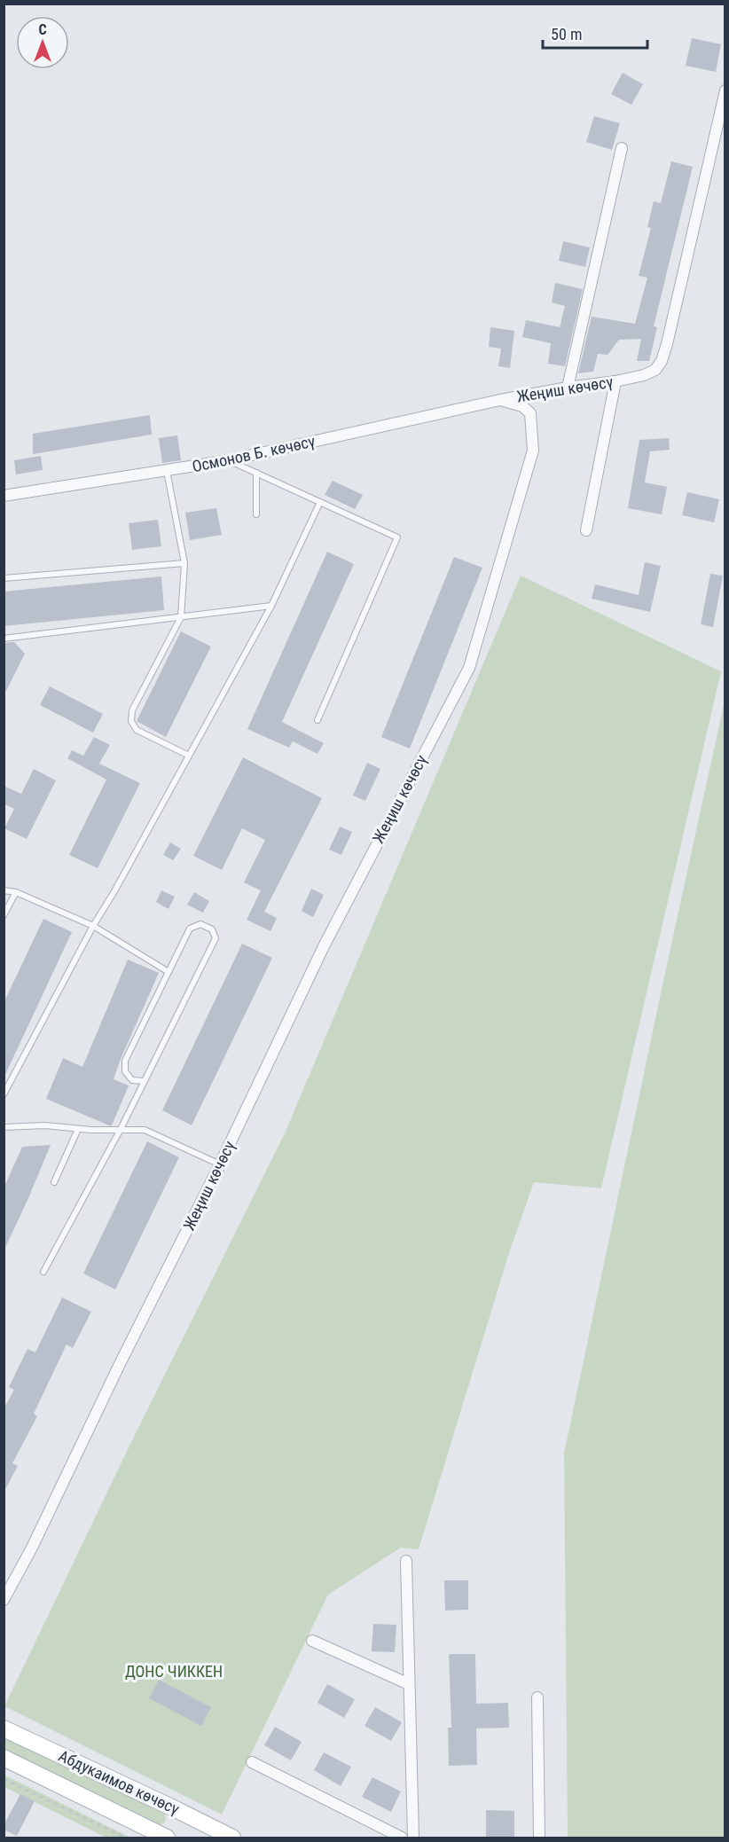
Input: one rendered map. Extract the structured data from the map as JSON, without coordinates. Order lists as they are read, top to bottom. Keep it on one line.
{"streets":{"main road":["Абдукаимов көчөсү"],"street":["Жеңиш көчөсү","Осмонов Б. көчөсү"]},"crossings":[["Жеңиш көчөсү","Осмонов Б. көчөсү"]],"parks":["ДОНС ЧИККЕН"],"scale_bar":"50 m","north":"top"}
